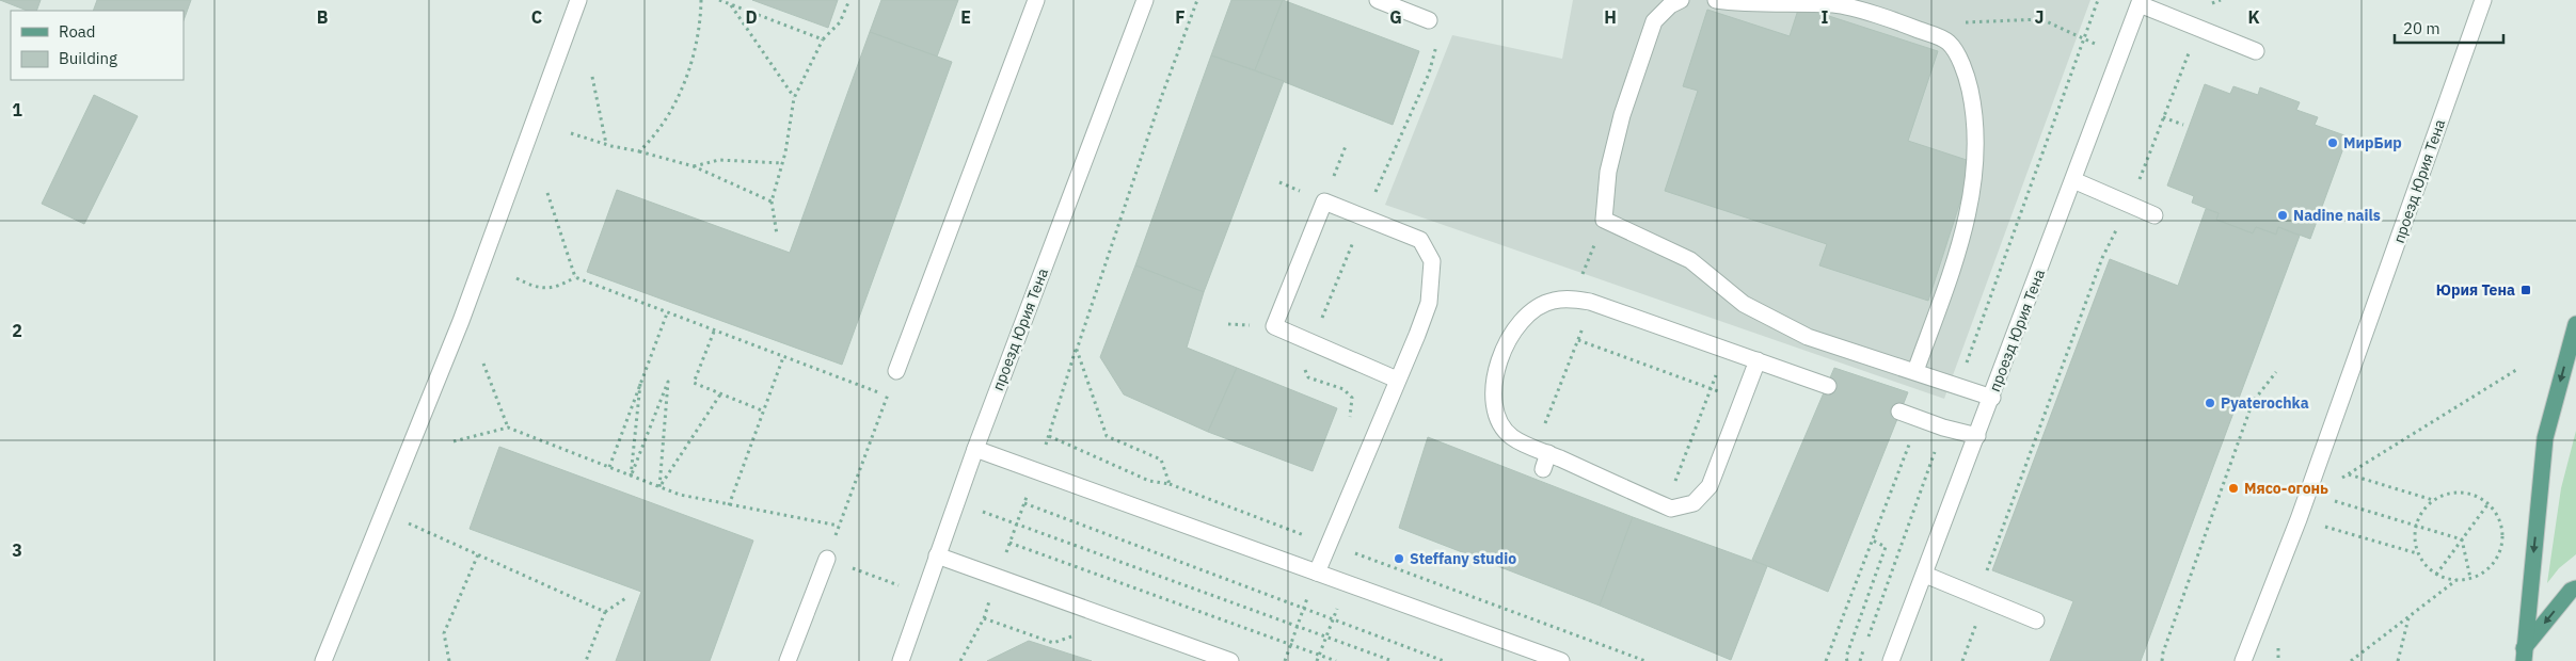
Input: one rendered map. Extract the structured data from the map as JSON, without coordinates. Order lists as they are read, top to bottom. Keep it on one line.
{"streets":{"street":["проезд Юрия Тена"]},"places":{"other":["МирБир","Nadine nails","Pyaterochka","Мясо-огонь","Steffany studio"],"transit":["Юрия Тена"]},"legend":["Road","Building"],"scale_bar":"20 m","grid":{"columns":["B","C","D","E","F","G","H","I","J","K"],"rows":["1","2","3"]}}
